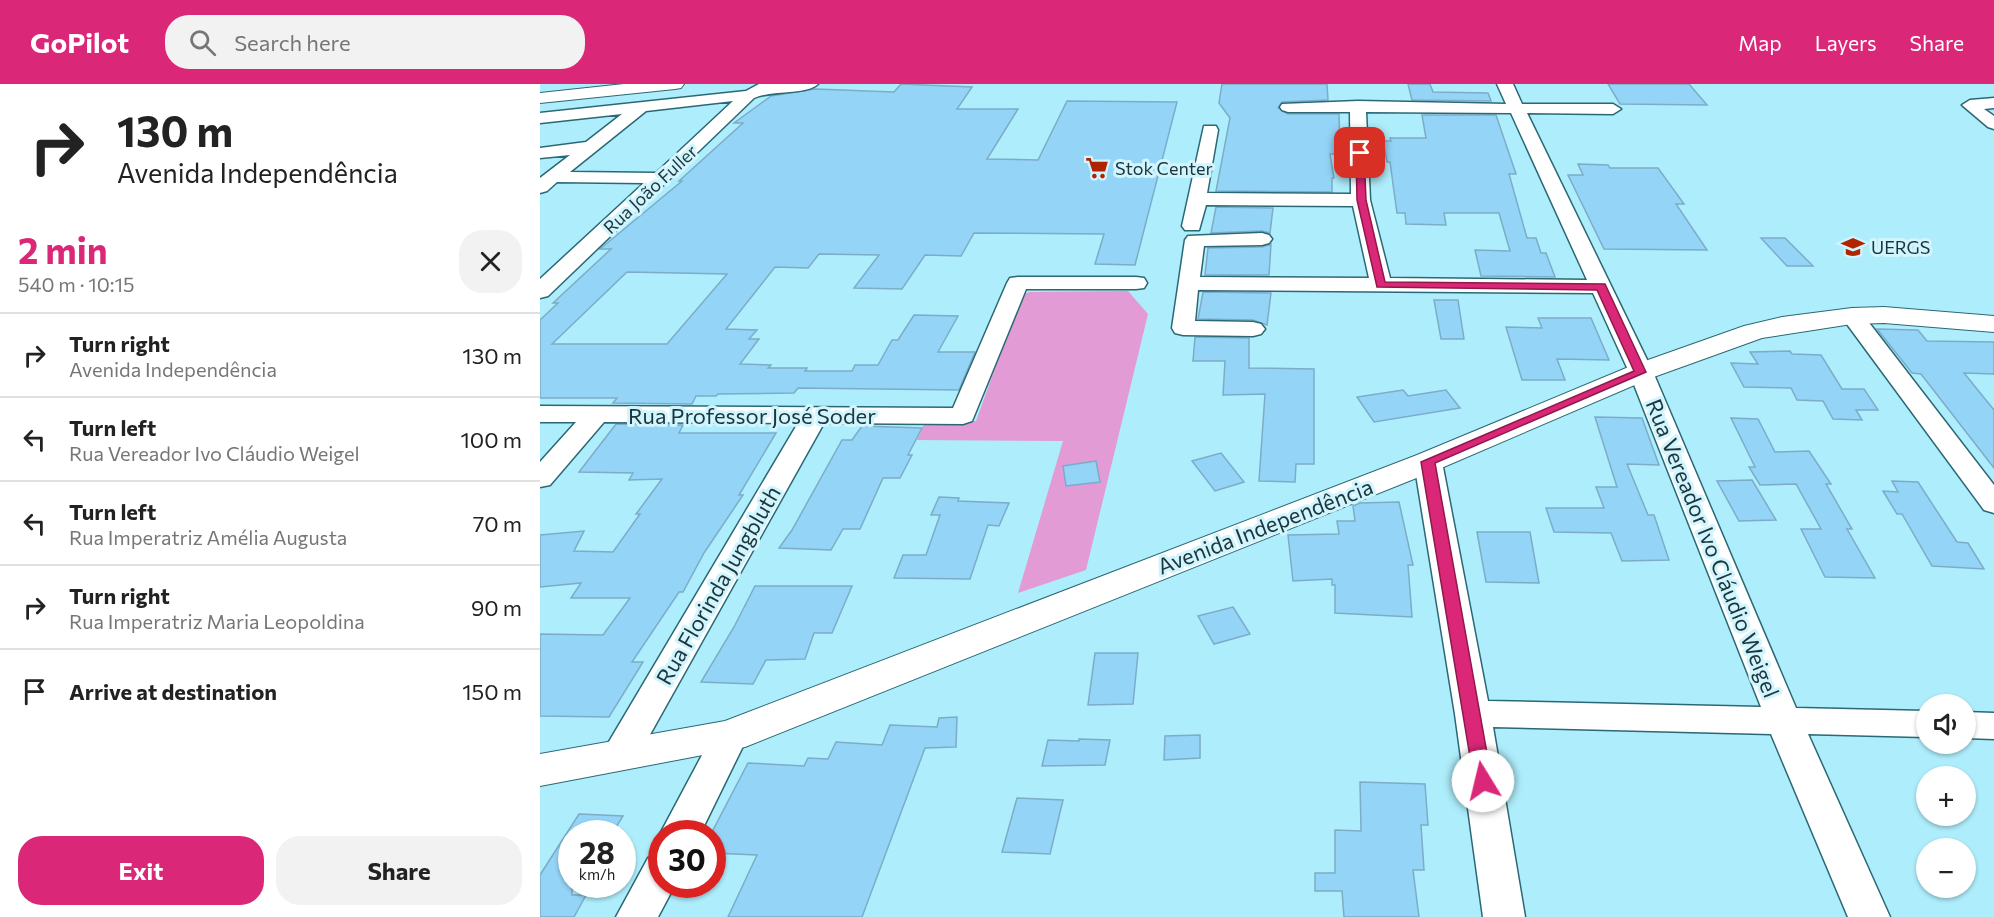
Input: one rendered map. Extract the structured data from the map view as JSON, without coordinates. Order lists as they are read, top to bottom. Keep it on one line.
{"streets":{"main road":["Avenida Independência"],"street":["Rua João Fuller","Rua Professor José Soder","Rua Vereador Ivo Cláudio Weigel","Rua Florinda Jungbluth"]},"crossings":[["Rua Professor José Soder","Rua Florinda Jungbluth"],["Avenida Independência","Rua Vereador Ivo Cláudio Weigel"],["Avenida Independência","Rua Florinda Jungbluth"]],"places":{"supermarket":["Stok Center"],"school or university":["UERGS"]},"page":{"header":"GoPilot","search":"Search here","nav":["Map","Layers","Share"],"turn":["130 m","Avenida Independência"],"heading":["2 min","540 m · 10:15"],"list":[{"name":"Turn right","note":"Avenida Independência","value":"130 m"},{"name":"Turn left","note":"Rua Vereador Ivo Cláudio Weigel","value":"100 m"},{"name":"Turn left","note":"Rua Imperatriz Amélia Augusta","value":"70 m"},{"name":"Turn right","note":"Rua Imperatriz Maria Leopoldina","value":"90 m"},{"name":"Arrive at destination","value":"150 m"}],"map_buttons":["+","−"],"speed":"28 km/h","limit":"30","buttons":["Exit","Share"]}}
